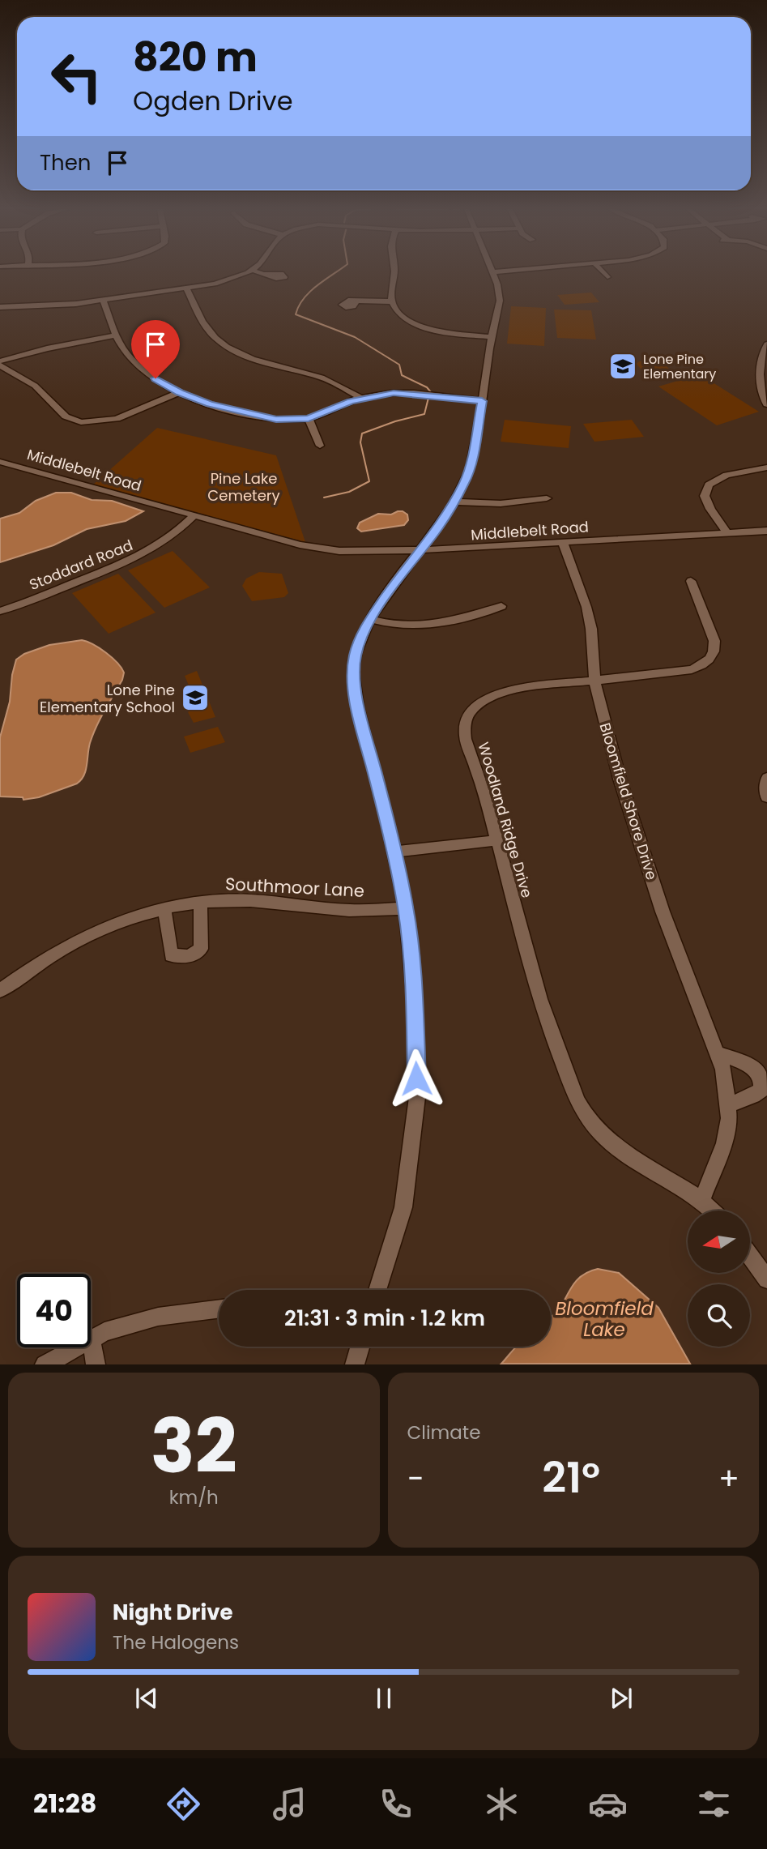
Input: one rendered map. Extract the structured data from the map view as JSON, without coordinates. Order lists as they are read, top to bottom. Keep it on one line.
{"streets":{"street":["Middlebelt Road","Stoddard Road","Bloomfield Shore Drive","Woodland Ridge Drive","Southmoor Lane"]},"crossings":[["Middlebelt Road","Stoddard Road"],["Middlebelt Road","Bloomfield Shore Drive"],["Bloomfield Shore Drive","Woodland Ridge Drive"]],"water":["Bloomfield Lake"],"parks":["Pine Lake Cemetery"],"places":{"school or university":["Lone Pine Elementary","Lone Pine Elementary School"]},"north":"left","page":{"turn":["820 m","Ogden Drive"],"then":"Then","limit":"40","trip":"21:31 · 3 min · 1.2 km","tile":[["32","km/h"],"Climate"],"heat":["−","21°","+"],"song":["Night Drive","The Halogens"],"tabs":"21:28"}}
